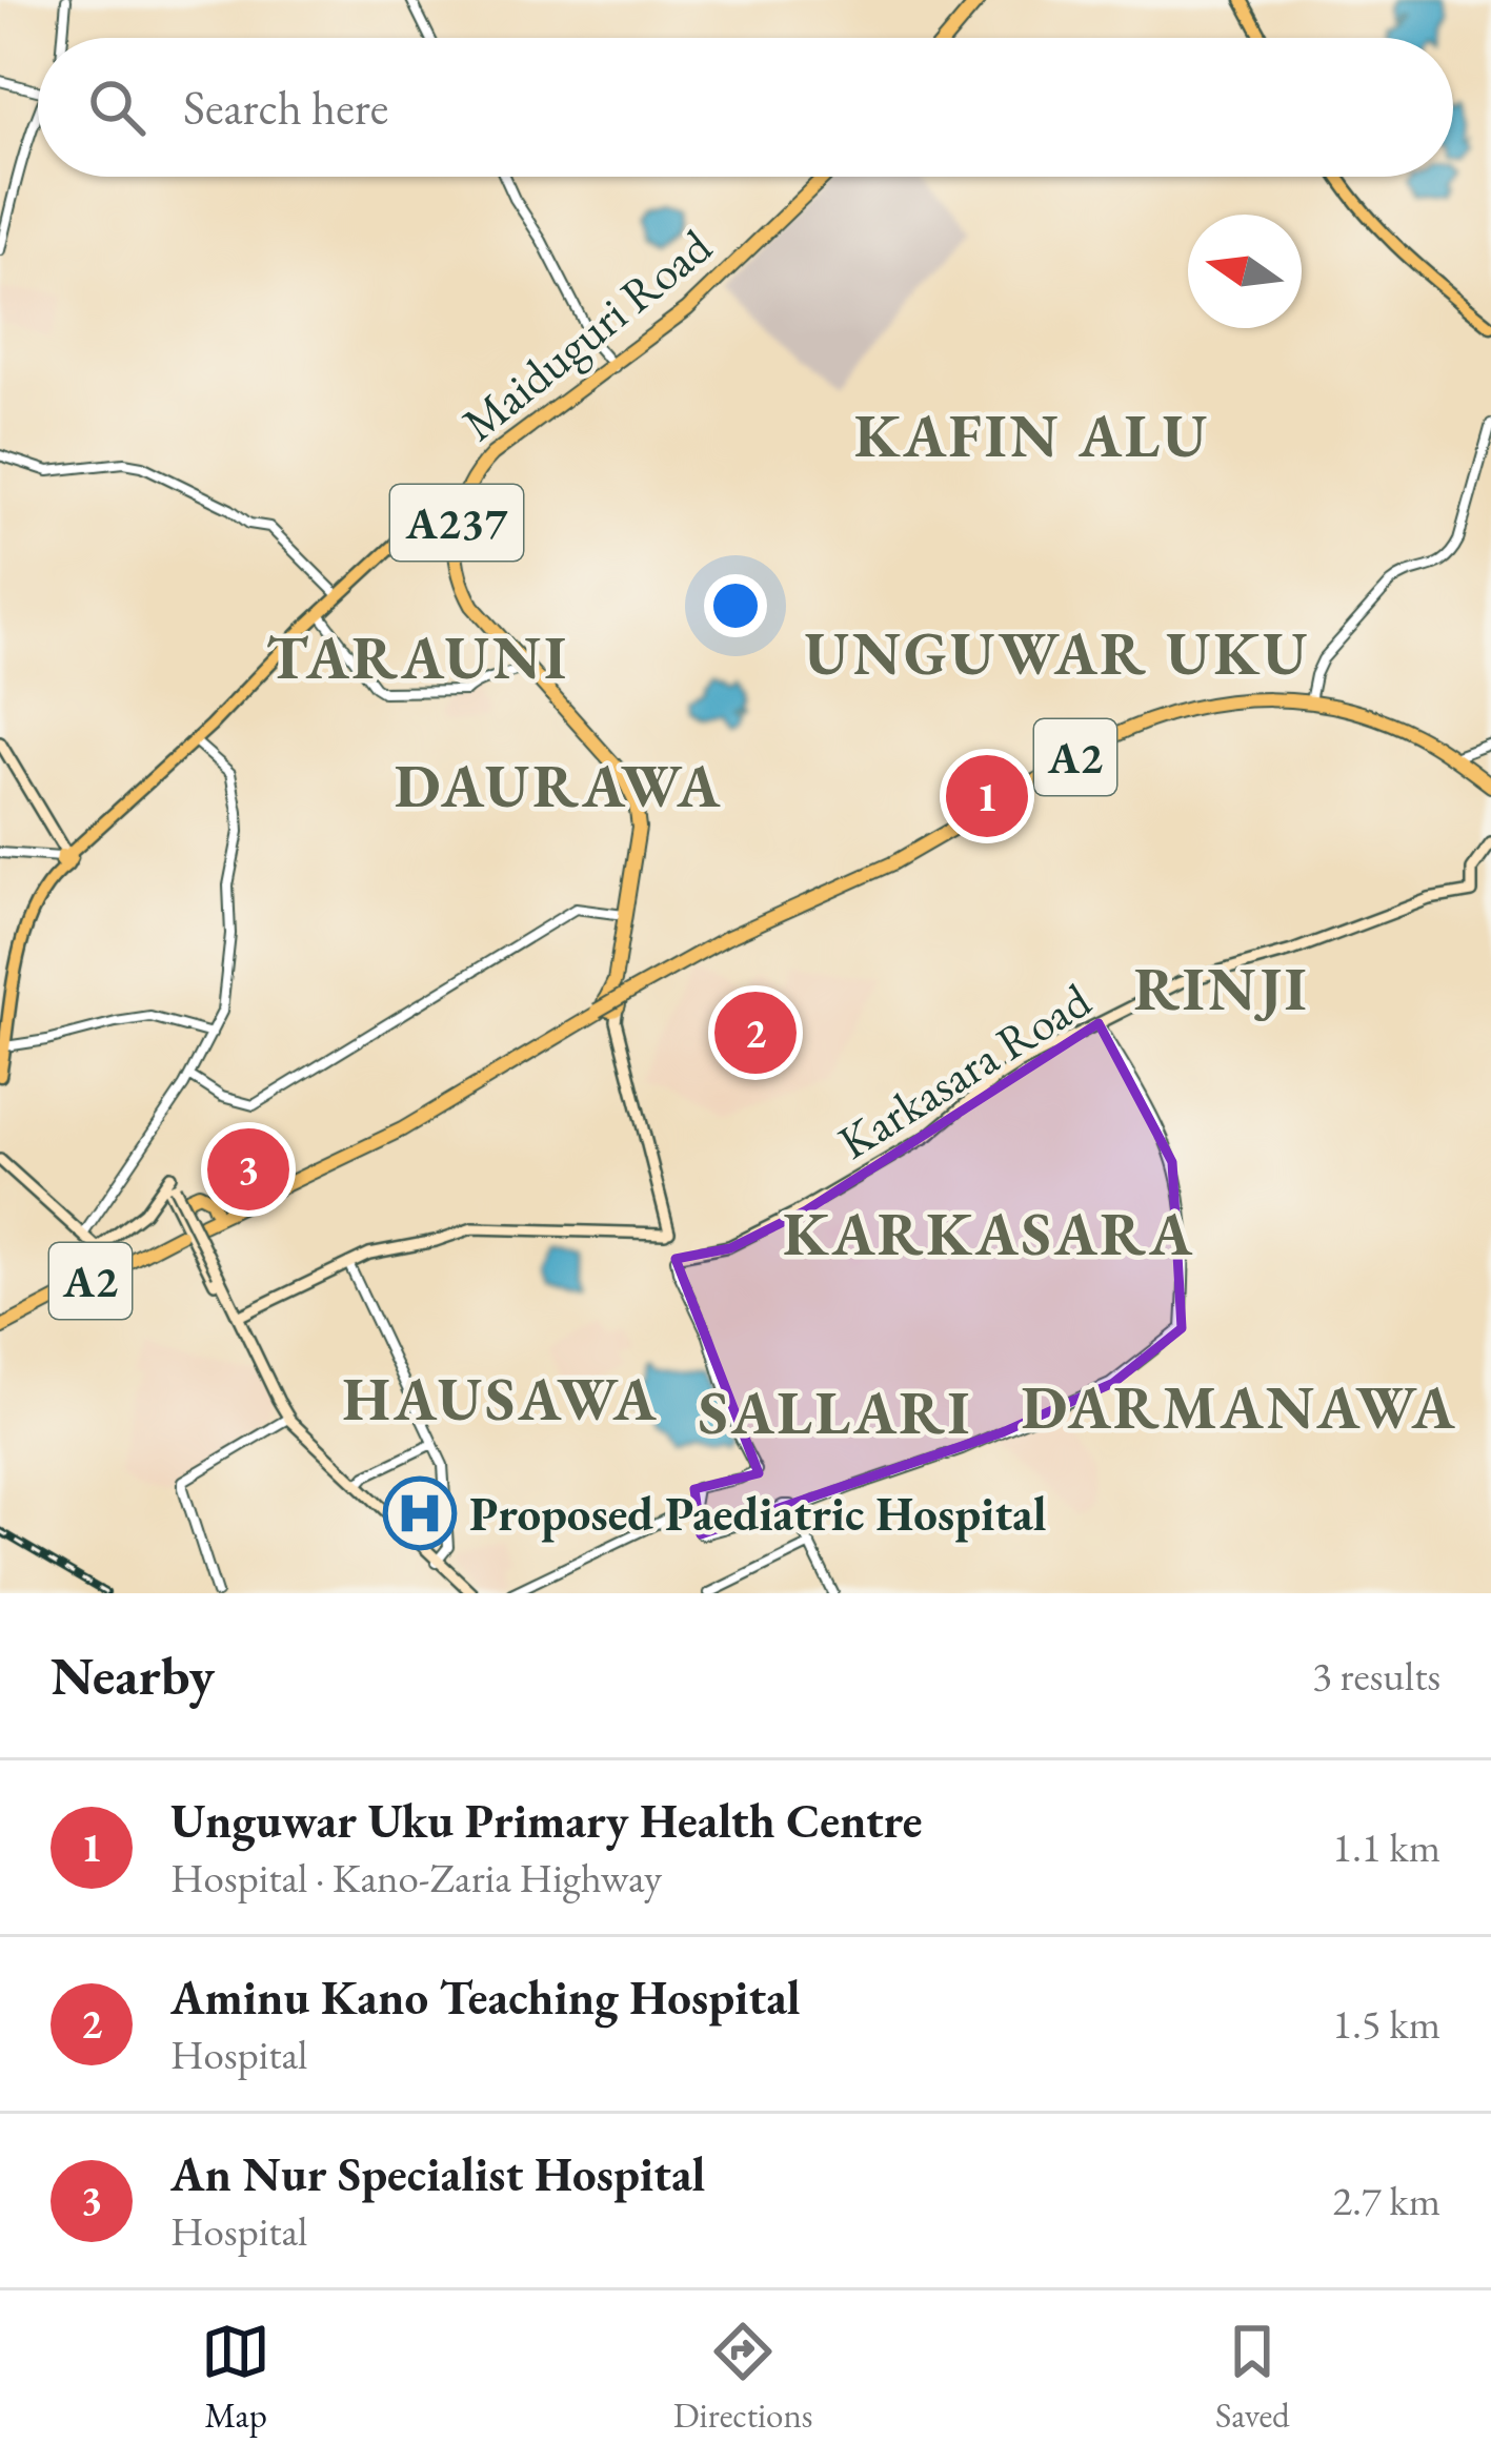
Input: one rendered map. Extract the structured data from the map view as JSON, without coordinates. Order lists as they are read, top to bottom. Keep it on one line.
{"streets":{"highway":["Maiduguri Road","A237","A2"],"main road":["Karkasara Road"]},"crossings":[["Maiduguri Road","A237"],["A237","A2"]],"districts":["KAFIN ALU","UNGUWAR UKU","TARAUNI","DAURAWA","RINJI","KARKASARA","HAUSAWA","DARMANAWA","SALLARI"],"places":{"hospital":["Proposed Paediatric Hospital"]},"north":"left","page":{"search":"Search here","pins":["1","2","3"],"heading":["Nearby","3 results"],"list":[{"mark":"1","name":"Unguwar Uku Primary Health Centre","note":"Hospital · Kano-Zaria Highway","value":"1.1 km"},{"mark":"2","name":"Aminu Kano Teaching Hospital","note":"Hospital","value":"1.5 km"},{"mark":"3","name":"An Nur Specialist Hospital","note":"Hospital","value":"2.7 km"}],"nav":["Map","Directions","Saved"]}}
